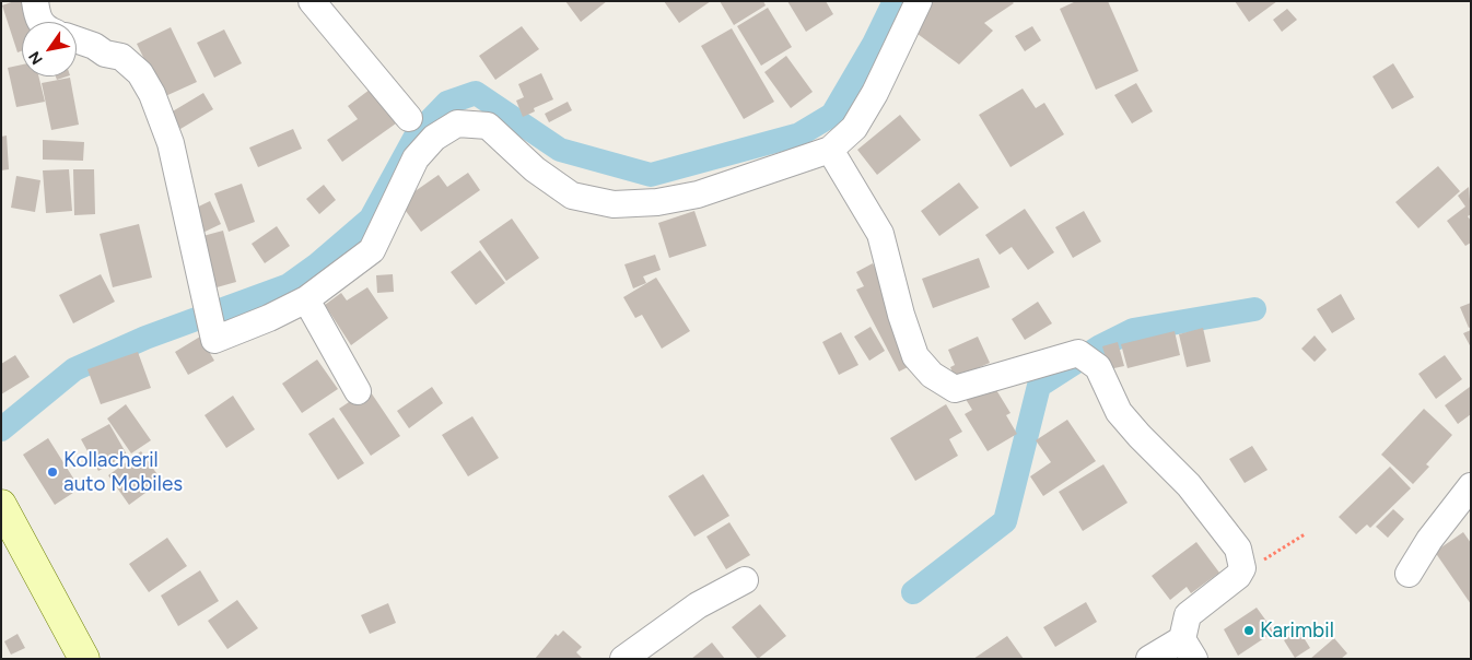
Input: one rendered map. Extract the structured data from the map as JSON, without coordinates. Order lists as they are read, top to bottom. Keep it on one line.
{"places":["Kollacheril auto Mobiles","Karimbil"],"north":"bottom left"}
